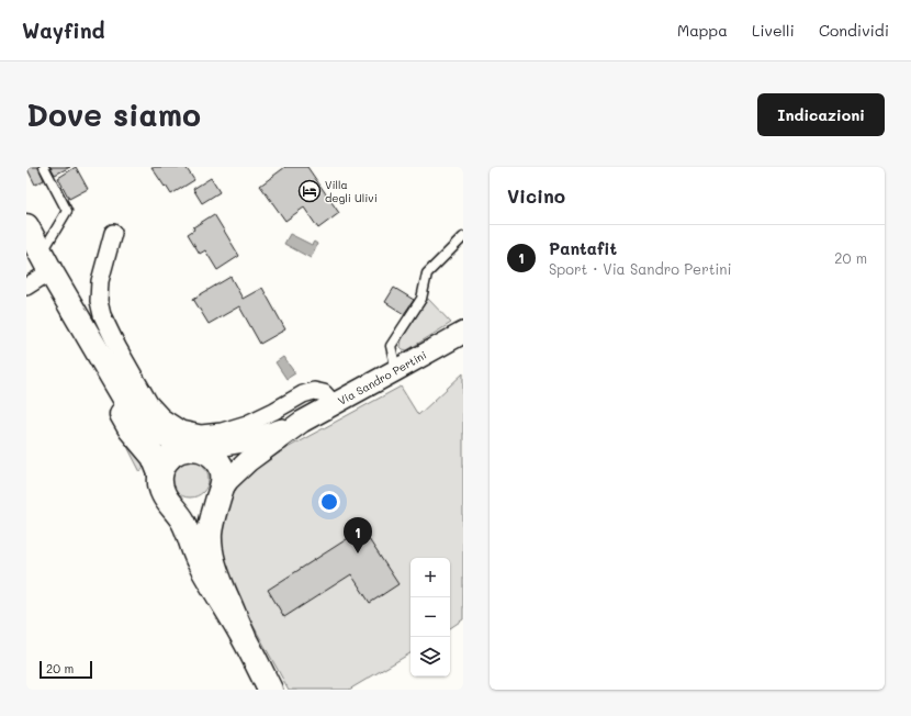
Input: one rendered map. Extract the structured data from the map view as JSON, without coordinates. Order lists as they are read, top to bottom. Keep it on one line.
{"streets":{"street":["Via Sandro Pertini"]},"places":{"hotel":["Villa degli Ulivi"]},"scale_bar":"20 m","page":{"header":"Wayfind","nav":["Mappa","Livelli","Condividi"],"buttons":"Indicazioni","title":"Dove siamo","heading":"Vicino","list":[{"mark":"1","name":"Pantafit","note":"Sport · Via Sandro Pertini","value":"20 m"}],"pins":"1","map_buttons":["+","−"],"scale":"20 m"}}
